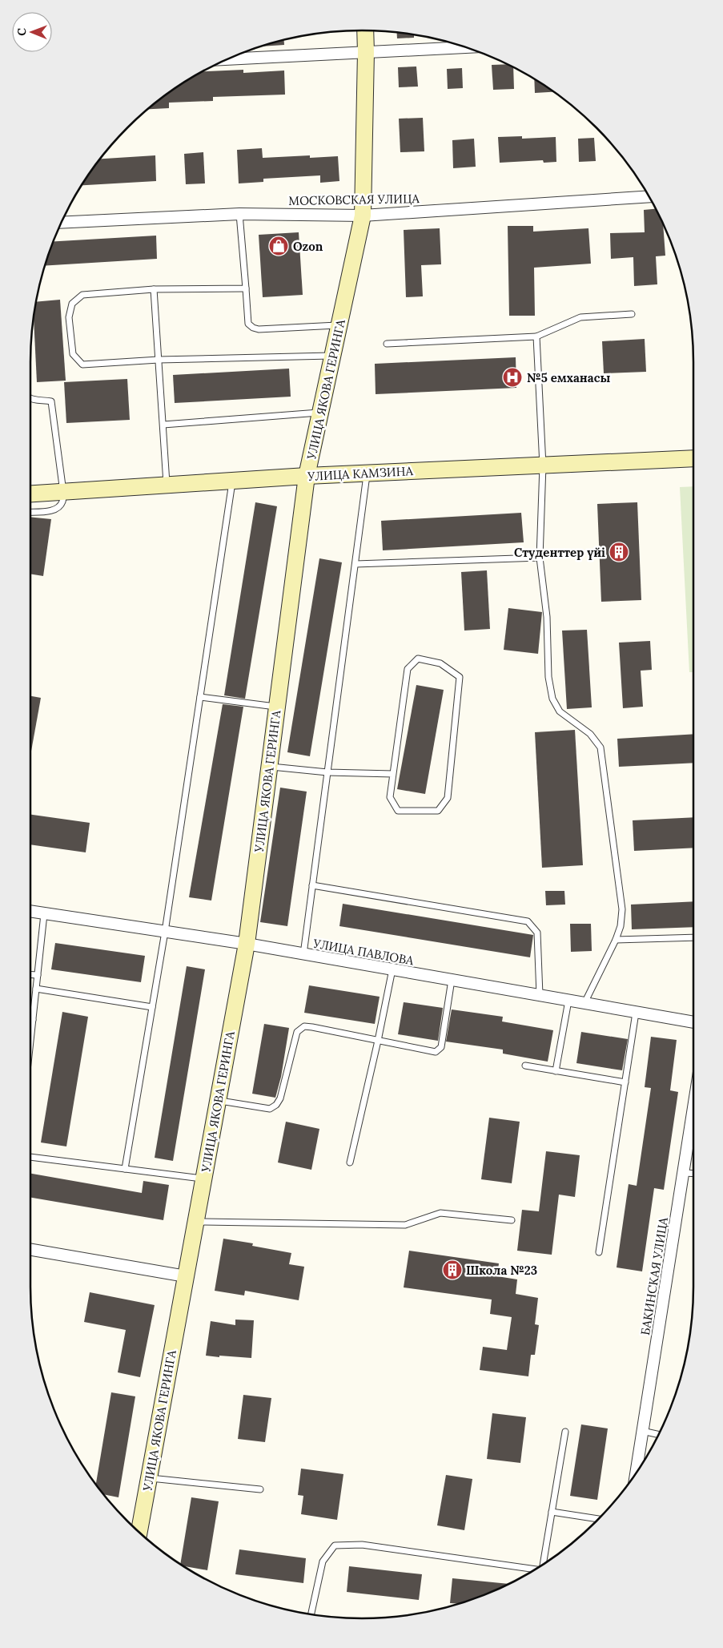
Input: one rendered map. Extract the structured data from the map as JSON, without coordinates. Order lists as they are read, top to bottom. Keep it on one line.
{"streets":{"street":["МОСКОВСКАЯ УЛИЦА","УЛИЦА ЯКОВА ГЕРИНГА","УЛИЦА КАМЗИНА","УЛИЦА ПАВЛОВА","БАКИНСКАЯ УЛИЦА"]},"crossings":[["МОСКОВСКАЯ УЛИЦА","УЛИЦА ЯКОВА ГЕРИНГА"],["УЛИЦА ЯКОВА ГЕРИНГА","УЛИЦА КАМЗИНА"],["УЛИЦА ЯКОВА ГЕРИНГА","УЛИЦА ПАВЛОВА"]],"places":{"shop":["Ozon"],"hospital":["№5 емханасы"],"building":["Студенттер үйі","Школа №23"]},"north":"left"}
